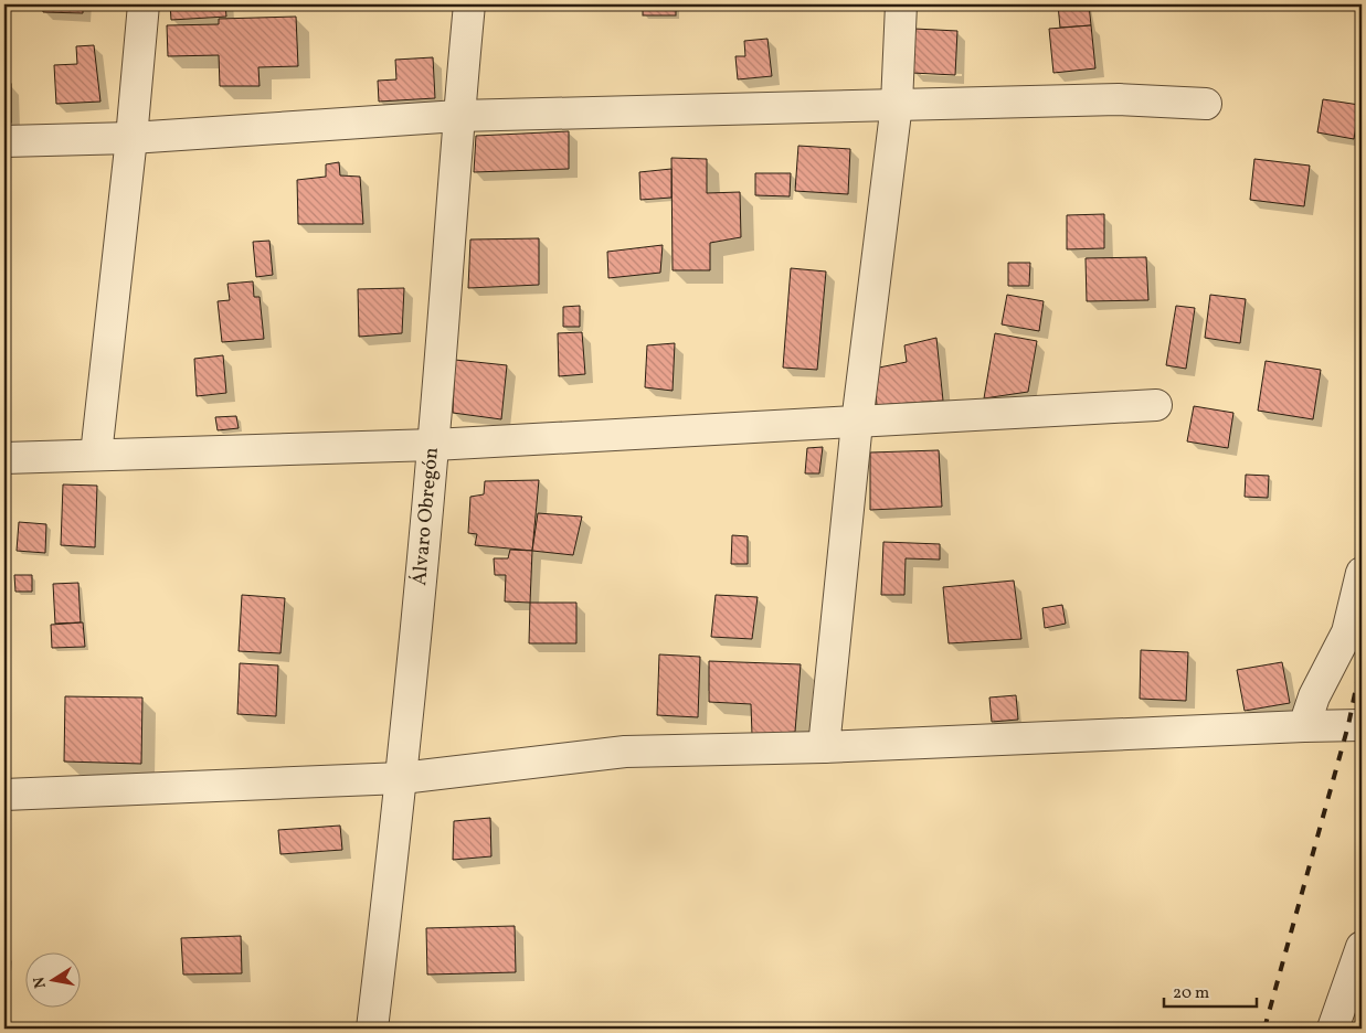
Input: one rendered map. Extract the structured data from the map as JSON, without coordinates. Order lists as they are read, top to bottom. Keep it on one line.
{"streets":{"street":["Álvaro Obregón"]},"scale_bar":"20 m","north":"left"}
